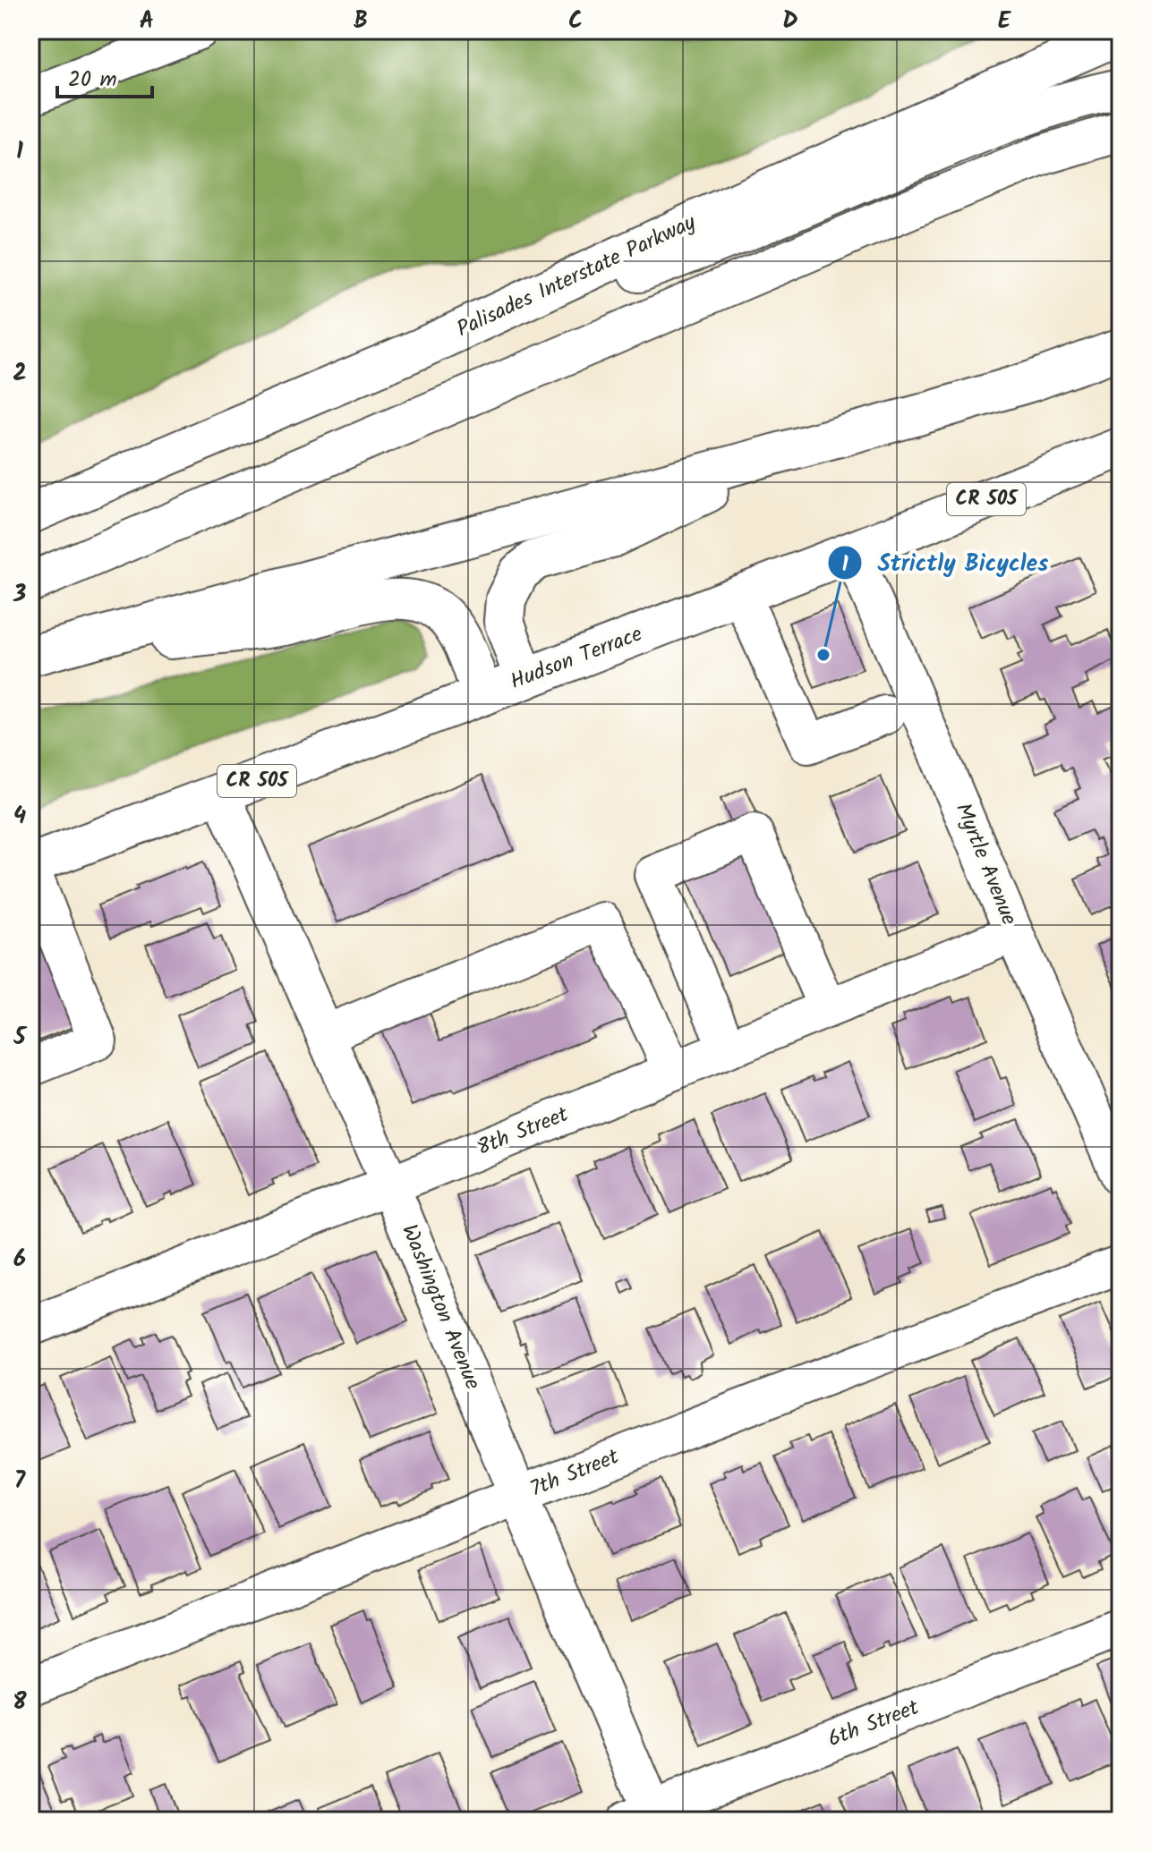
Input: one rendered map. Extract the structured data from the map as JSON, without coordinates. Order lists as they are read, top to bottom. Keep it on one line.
{"streets":{"main road":["Palisades Interstate Parkway","CR 505","Hudson Terrace"],"street":["Myrtle Avenue","8th Street","Washington Avenue","7th Street","6th Street"]},"crossings":[["Hudson Terrace","Myrtle Avenue"],["Hudson Terrace","Washington Avenue"],["Myrtle Avenue","8th Street"],["8th Street","Washington Avenue"],["Washington Avenue","7th Street"],["Washington Avenue","6th Street"]],"places":["Strictly Bicycles"],"scale_bar":"20 m","grid":{"columns":["A","B","C","D","E"],"rows":["1","2","3","4","5","6","7","8"]}}
